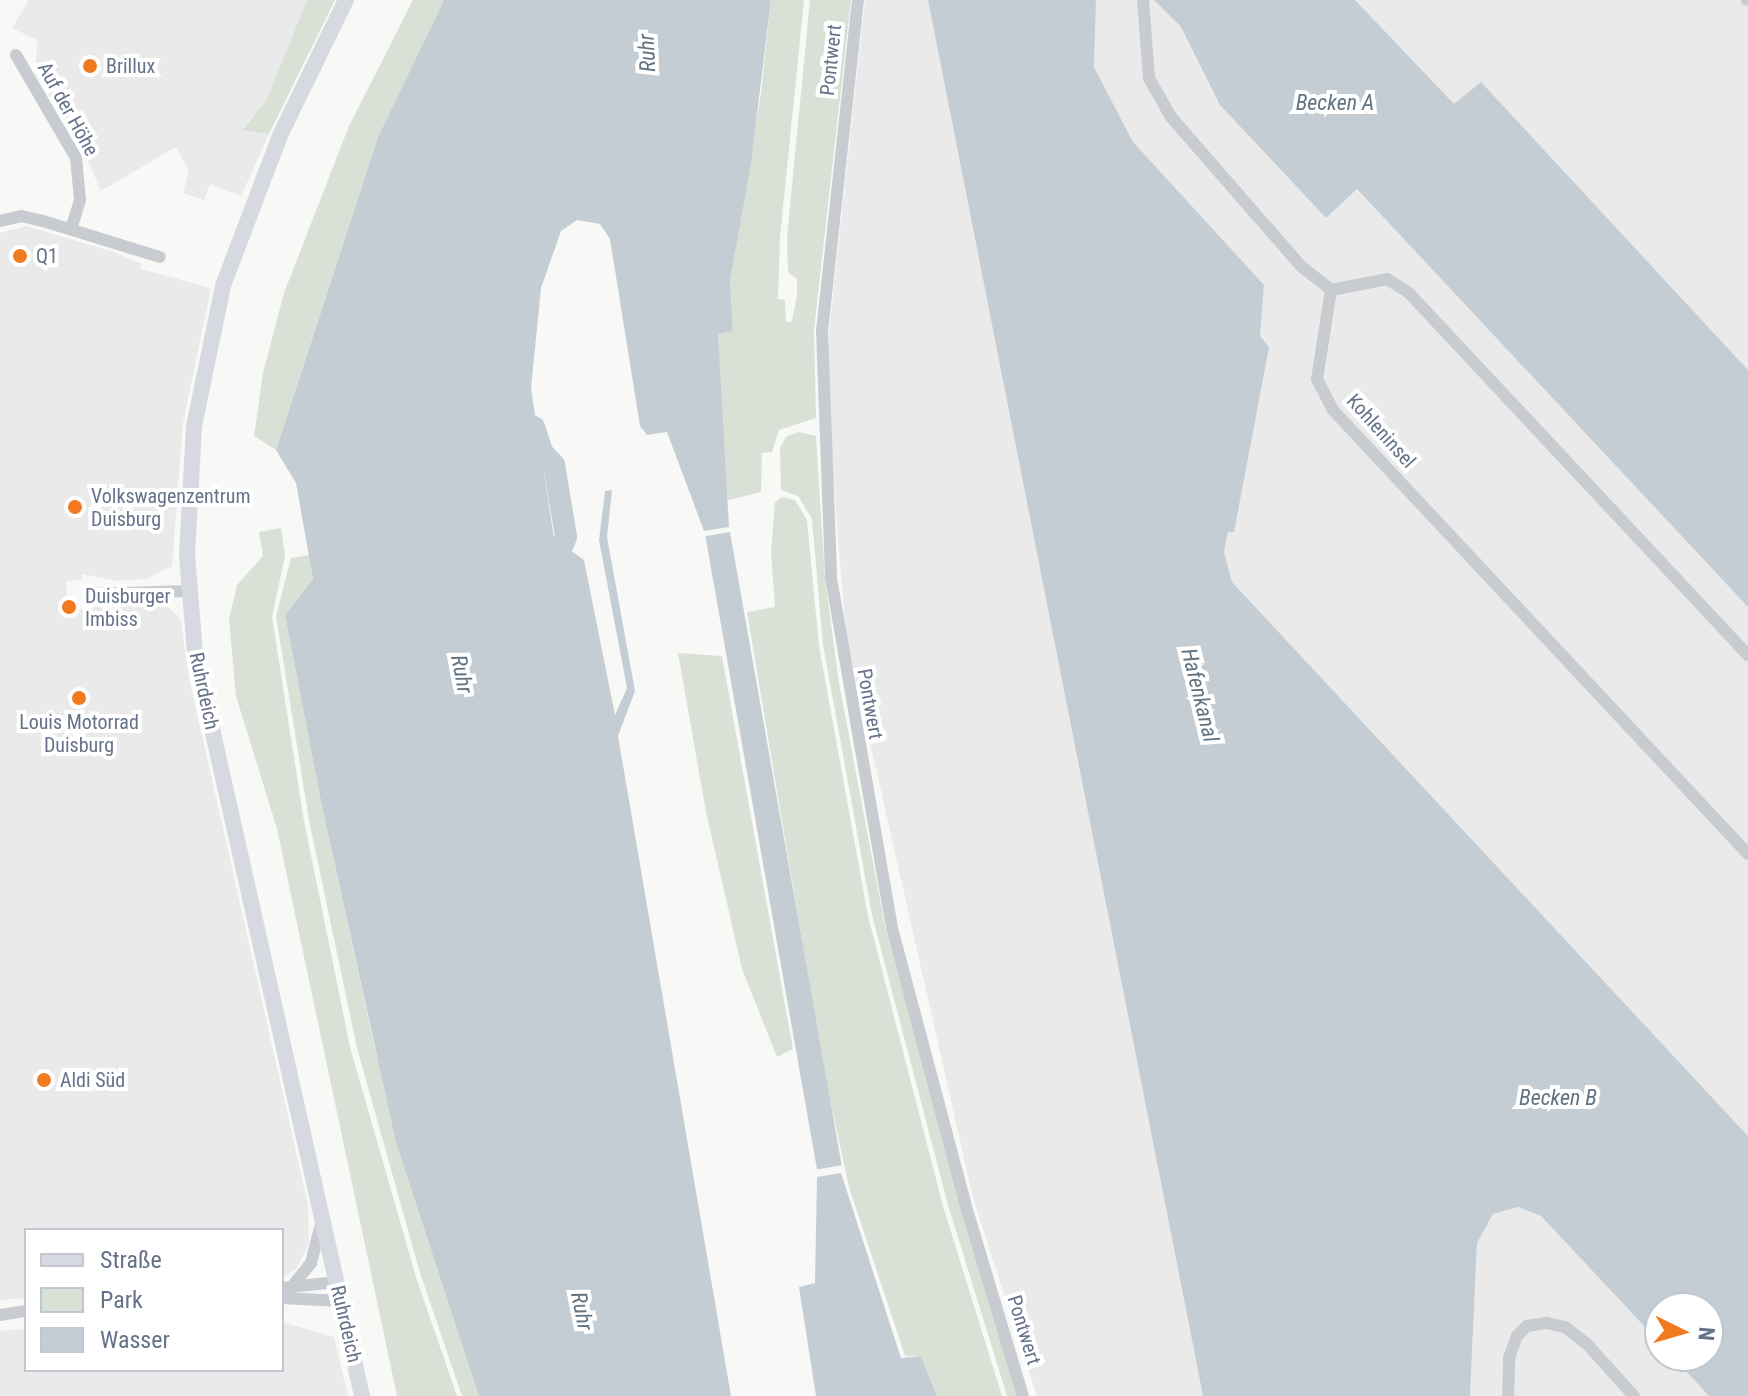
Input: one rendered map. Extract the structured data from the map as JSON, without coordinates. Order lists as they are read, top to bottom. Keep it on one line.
{"streets":{"main road":["Ruhrdeich"],"street":["Pontwert","Auf der Höhe","Kohleninsel"]},"water":["Ruhr","Becken A","Hafenkanal","Becken B"],"places":["Brillux","Q1","Volkswagenzentrum Duisburg","Duisburger Imbiss","Louis Motorrad Duisburg","Aldi Süd"],"legend":["Straße","Park","Wasser"],"north":"right"}
